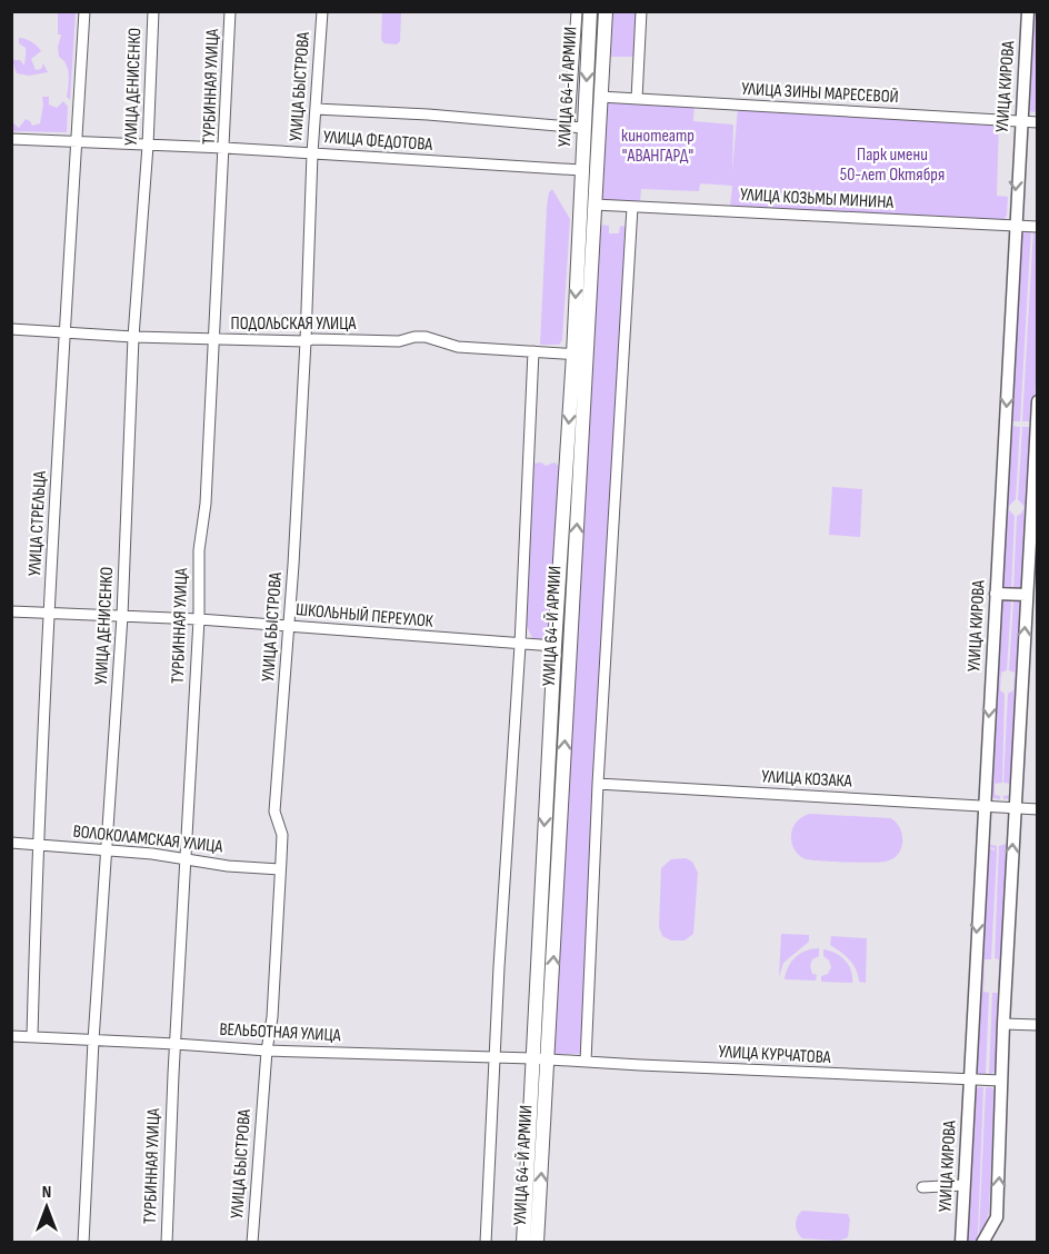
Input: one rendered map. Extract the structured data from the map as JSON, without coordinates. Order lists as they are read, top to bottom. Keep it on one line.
{"streets":{"highway":["УЛИЦА 64-Й АРМИИ"],"main road":["УЛИЦА КИРОВА"],"street":["УЛИЦА ДЕНИСЕНКО","ТУРБИННАЯ УЛИЦА","УЛИЦА БЫСТРОВА","УЛИЦА ЗИНЫ МАРЕСЕВОЙ","УЛИЦА ФЕДОТОВА","УЛИЦА КОЗЬМЫ МИНИНА","ПОДОЛЬСКАЯ УЛИЦА","УЛИЦА СТРЕЛЬЦА","ШКОЛЬНЫЙ ПЕРЕУЛОК","УЛИЦА КОЗАКА","ВОЛОКОЛАМСКАЯ УЛИЦА","ВЕЛЬБОТНАЯ УЛИЦА","УЛИЦА КУРЧАТОВА"]},"crossings":[["УЛИЦА ДЕНИСЕНКО","УЛИЦА ФЕДОТОВА"],["УЛИЦА ДЕНИСЕНКО","ПОДОЛЬСКАЯ УЛИЦА"],["УЛИЦА ДЕНИСЕНКО","ШКОЛЬНЫЙ ПЕРЕУЛОК"],["УЛИЦА ДЕНИСЕНКО","ВОЛОКОЛАМСКАЯ УЛИЦА"],["УЛИЦА ДЕНИСЕНКО","ВЕЛЬБОТНАЯ УЛИЦА"],["ТУРБИННАЯ УЛИЦА","УЛИЦА ФЕДОТОВА"],["ТУРБИННАЯ УЛИЦА","ПОДОЛЬСКАЯ УЛИЦА"],["ТУРБИННАЯ УЛИЦА","ШКОЛЬНЫЙ ПЕРЕУЛОК"],["ТУРБИННАЯ УЛИЦА","ВОЛОКОЛАМСКАЯ УЛИЦА"],["ТУРБИННАЯ УЛИЦА","ВЕЛЬБОТНАЯ УЛИЦА"],["УЛИЦА БЫСТРОВА","УЛИЦА ФЕДОТОВА"],["УЛИЦА БЫСТРОВА","ПОДОЛЬСКАЯ УЛИЦА"],["УЛИЦА БЫСТРОВА","ШКОЛЬНЫЙ ПЕРЕУЛОК"],["УЛИЦА БЫСТРОВА","ВОЛОКОЛАМСКАЯ УЛИЦА"],["УЛИЦА БЫСТРОВА","ВЕЛЬБОТНАЯ УЛИЦА"],["УЛИЦА 64-Й АРМИИ","УЛИЦА ЗИНЫ МАРЕСЕВОЙ"],["УЛИЦА 64-Й АРМИИ","УЛИЦА ФЕДОТОВА"],["УЛИЦА 64-Й АРМИИ","УЛИЦА КОЗЬМЫ МИНИНА"],["УЛИЦА 64-Й АРМИИ","ПОДОЛЬСКАЯ УЛИЦА"],["УЛИЦА 64-Й АРМИИ","ШКОЛЬНЫЙ ПЕРЕУЛОК"],["УЛИЦА 64-Й АРМИИ","ВЕЛЬБОТНАЯ УЛИЦА"],["УЛИЦА 64-Й АРМИИ","УЛИЦА КУРЧАТОВА"],["УЛИЦА КИРОВА","УЛИЦА ЗИНЫ МАРЕСЕВОЙ"],["УЛИЦА КИРОВА","УЛИЦА КОЗЬМЫ МИНИНА"],["УЛИЦА КИРОВА","УЛИЦА КОЗАКА"],["УЛИЦА КИРОВА","УЛИЦА КУРЧАТОВА"],["УЛИЦА ФЕДОТОВА","УЛИЦА СТРЕЛЬЦА"],["ПОДОЛЬСКАЯ УЛИЦА","УЛИЦА СТРЕЛЬЦА"],["УЛИЦА СТРЕЛЬЦА","ШКОЛЬНЫЙ ПЕРЕУЛОК"],["УЛИЦА СТРЕЛЬЦА","ВОЛОКОЛАМСКАЯ УЛИЦА"],["УЛИЦА СТРЕЛЬЦА","ВЕЛЬБОТНАЯ УЛИЦА"],["ВЕЛЬБОТНАЯ УЛИЦА","УЛИЦА КУРЧАТОВА"]],"parks":["кинотеатр \"АВАНГАРД\"","Парк имени 50-лет Октября"],"north":"top"}
